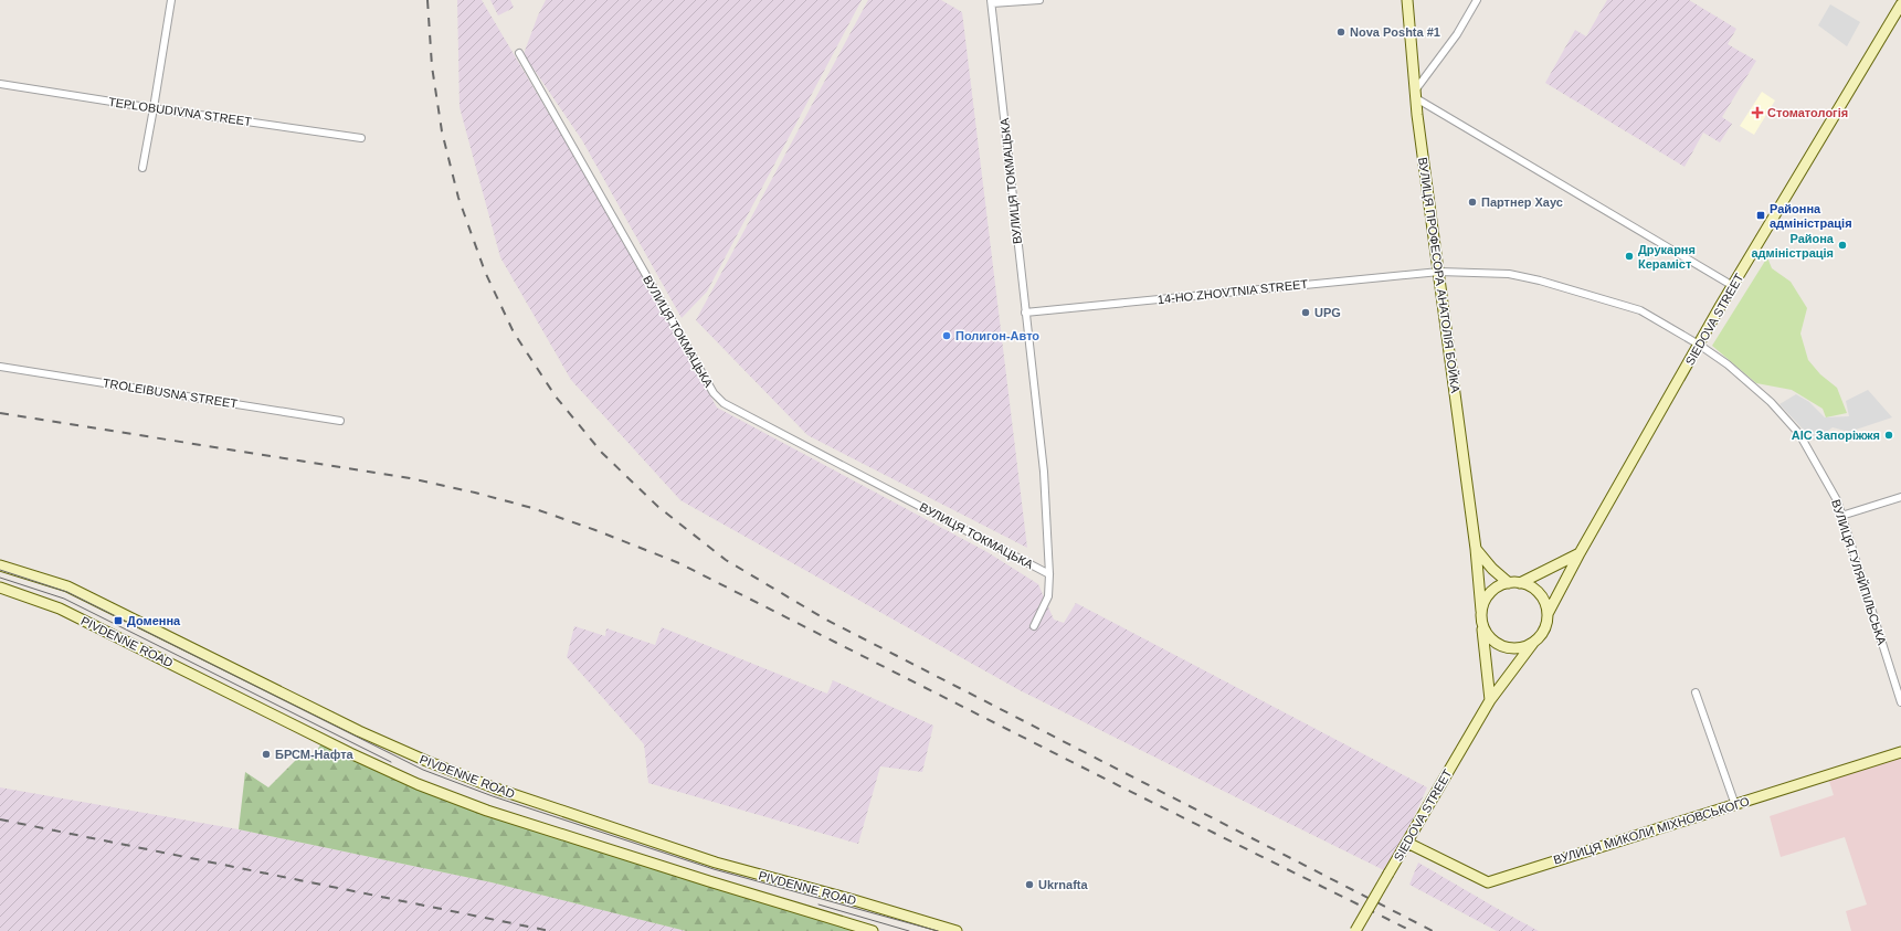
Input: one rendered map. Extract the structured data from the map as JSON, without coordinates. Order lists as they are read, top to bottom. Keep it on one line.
{"streets":{"main road":["ВУЛИЦЯ ПРОФЕСОРА АНАТОЛІЯ БОЙКА","SIEDOVA STREET","PIVDENNE ROAD","ВУЛИЦЯ МИКОЛИ МІХНОВСЬКОГО"],"street":["TEPLOBUDIVNA STREET","ВУЛИЦЯ ТОКМАЦЬКА","14-HO ZHOVTNIA STREET","TROLEIBUSNA STREET","ВУЛИЦЯ ГУЛЯЙПІЛЬСЬКА"]},"crossings":[["ВУЛИЦЯ ТОКМАЦЬКА","14-HO ZHOVTNIA STREET"],["ВУЛИЦЯ ПРОФЕСОРА АНАТОЛІЯ БОЙКА","14-HO ZHOVTNIA STREET"],["ВУЛИЦЯ ПРОФЕСОРА АНАТОЛІЯ БОЙКА","SIEDOVA STREET"],["ВУЛИЦЯ ПРОФЕСОРА АНАТОЛІЯ БОЙКА","ВУЛИЦЯ ГУЛЯЙПІЛЬСЬКА"],["14-HO ZHOVTNIA STREET","ВУЛИЦЯ ГУЛЯЙПІЛЬСЬКА"],["SIEDOVA STREET","ВУЛИЦЯ ГУЛЯЙПІЛЬСЬКА"],["SIEDOVA STREET","ВУЛИЦЯ МИКОЛИ МІХНОВСЬКОГО"]],"places":{"other":["Nova Poshta #1","Партнер Хаус","Района адміністрація","Друкарня Кераміст","UPG","Полигон-Авто","АІС Запоріжжя","БРСМ-Нафта","Ukrnafta"],"health":["Стоматологія"],"transit":["Районна адміністрація","Доменна"]}}
